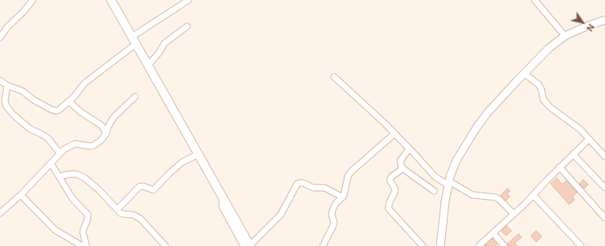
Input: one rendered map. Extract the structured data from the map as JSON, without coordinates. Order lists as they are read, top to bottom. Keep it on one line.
{"north":"bottom right"}
